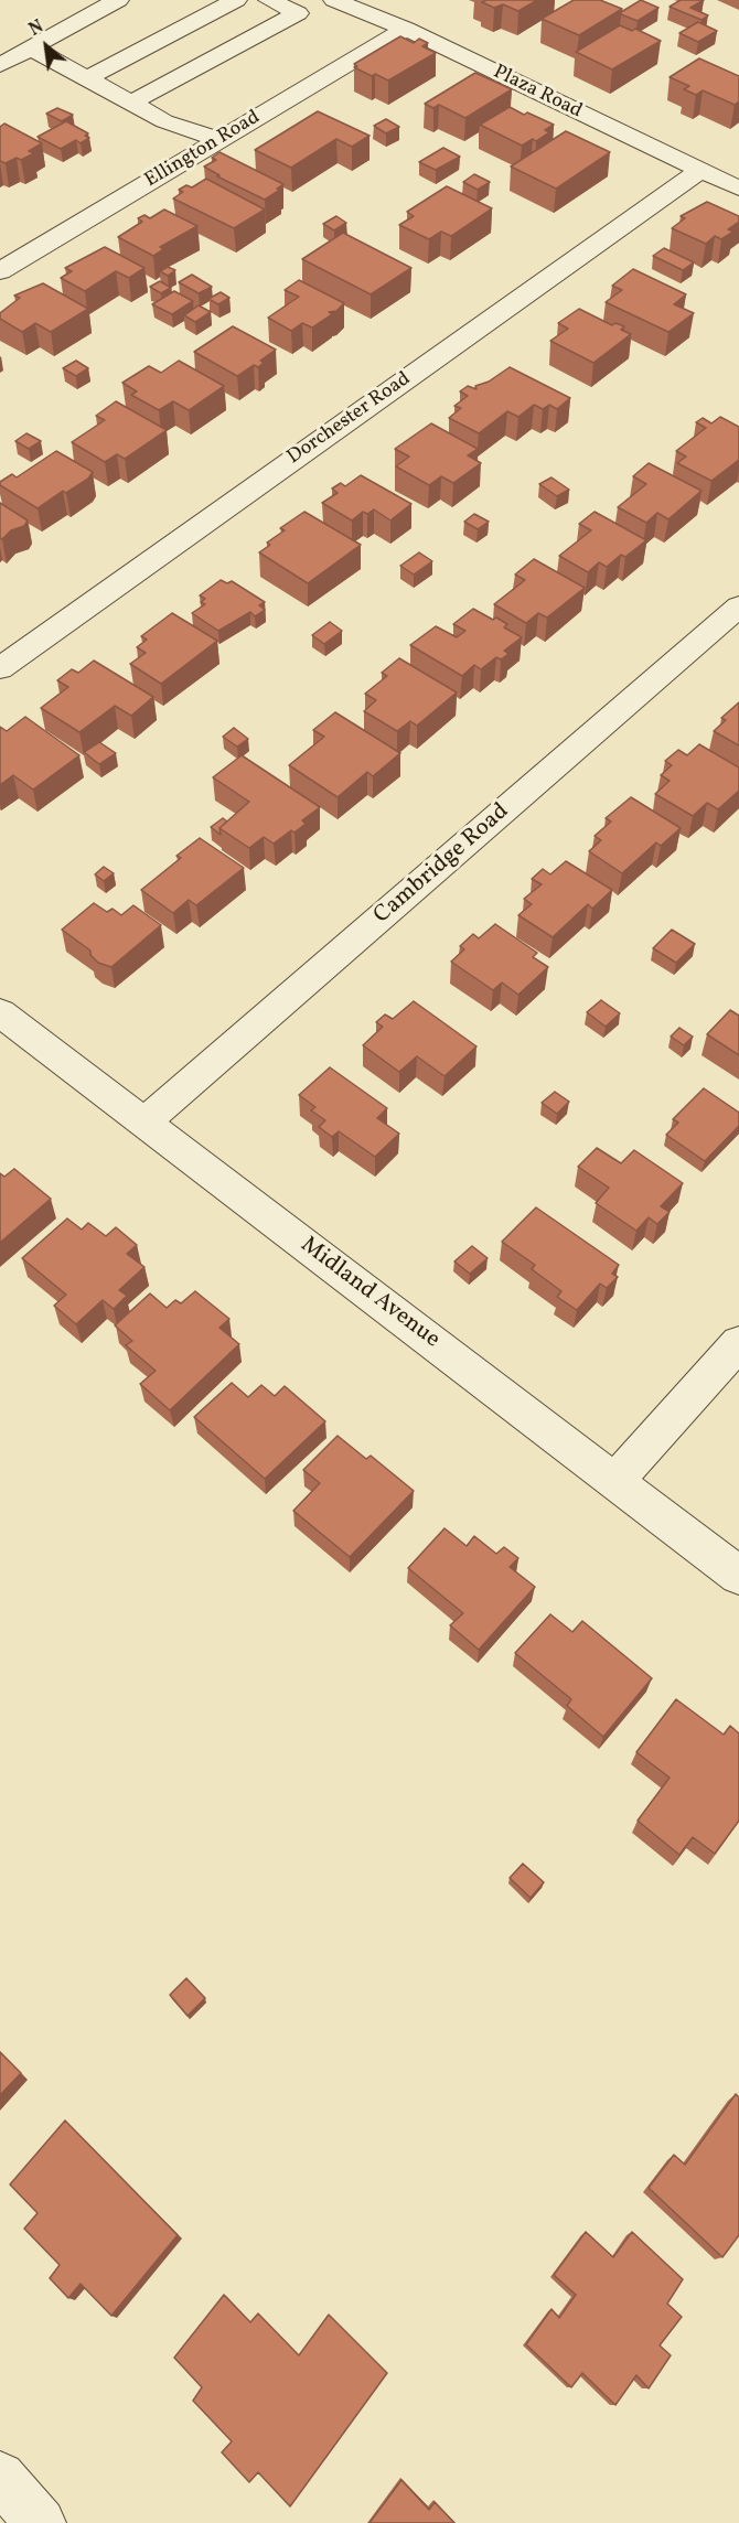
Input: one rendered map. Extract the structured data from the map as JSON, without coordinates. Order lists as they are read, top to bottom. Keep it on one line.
{"streets":{"street":["Plaza Road","Ellington Road","Dorchester Road","Cambridge Road","Midland Avenue"]},"crossings":[["Plaza Road","Ellington Road"],["Plaza Road","Dorchester Road"],["Cambridge Road","Midland Avenue"]],"north":"top left"}
